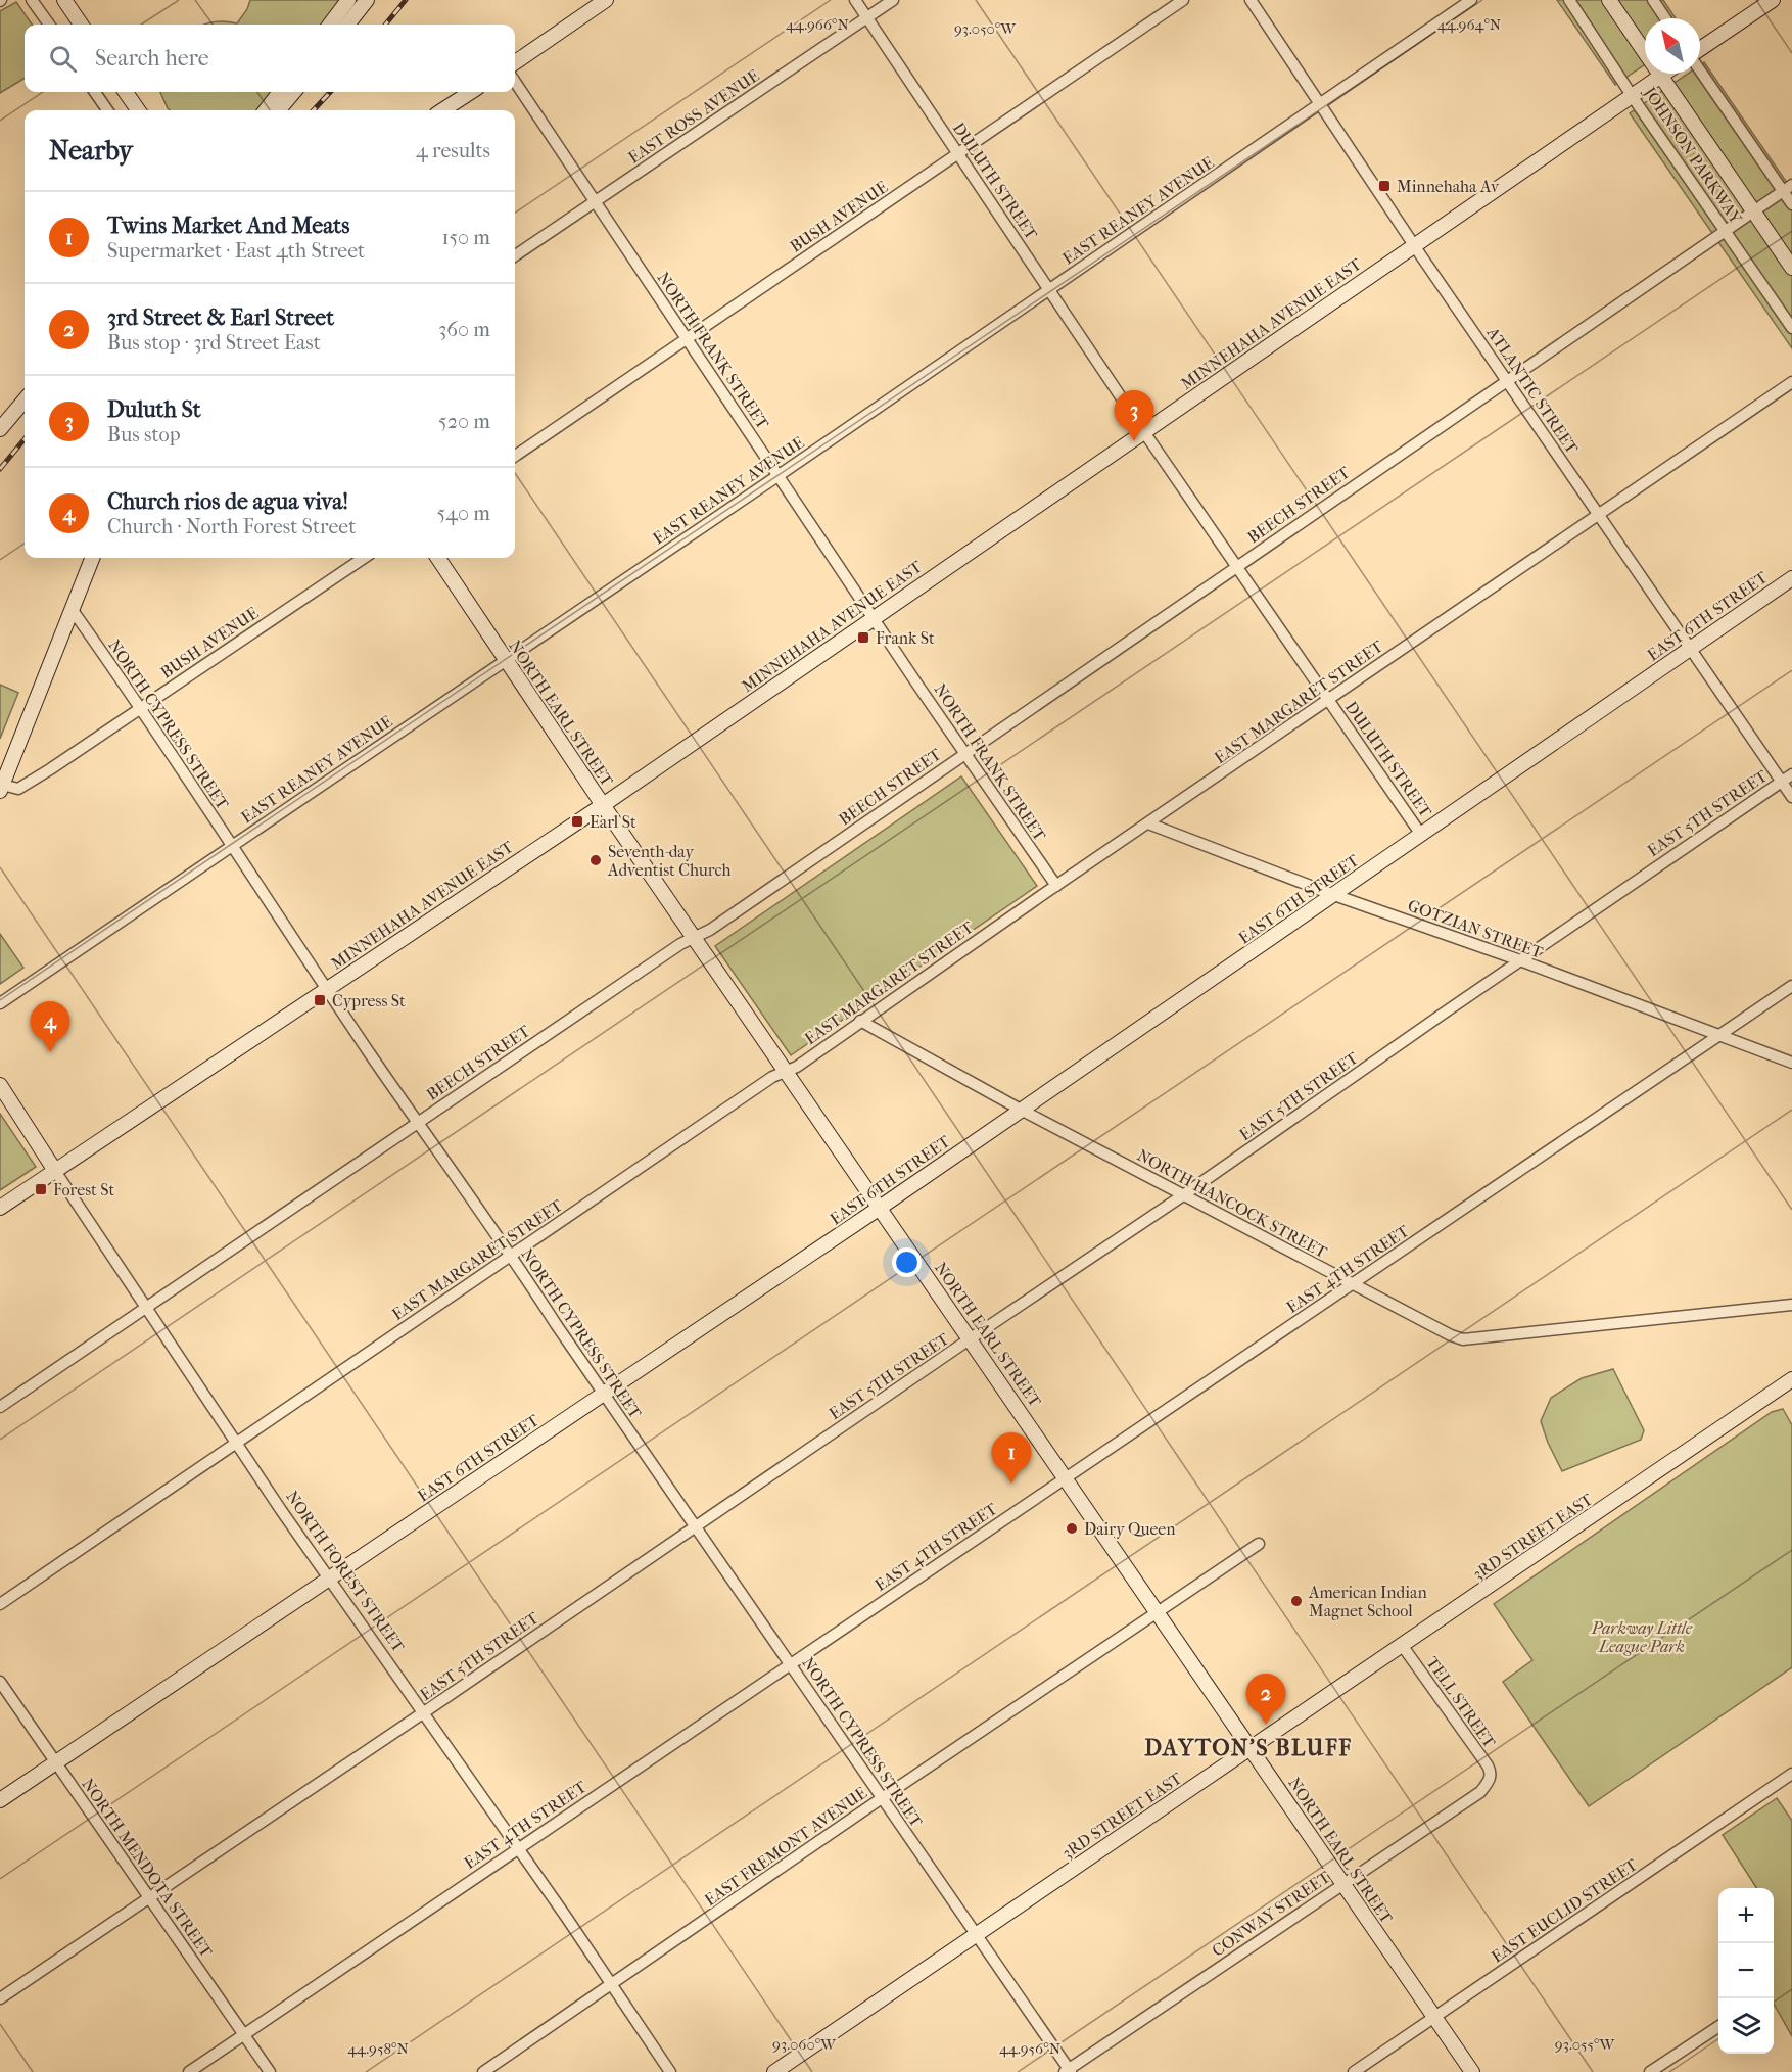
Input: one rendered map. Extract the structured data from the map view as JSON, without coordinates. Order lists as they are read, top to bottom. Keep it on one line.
{"streets":{"street":["EAST ROSS AVENUE","JOHNSON PARKWAY","DULUTH STREET","EAST REANEY AVENUE","BUSH AVENUE","MINNEHAHA AVENUE EAST","NORTH FRANK STREET","ATLANTIC STREET","BEECH STREET","EAST 6TH STREET","EAST MARGARET STREET","NORTH EARL STREET","NORTH CYPRESS STREET","EAST 5TH STREET","GOTZIAN STREET","NORTH HANCOCK STREET","EAST 4TH STREET","3RD STREET EAST","NORTH FOREST STREET","TELL STREET","EAST FREMONT AVENUE","NORTH MENDOTA STREET","EAST EUCLID STREET","CONWAY STREET"]},"crossings":[["EAST ROSS AVENUE","DULUTH STREET"],["EAST ROSS AVENUE","NORTH FRANK STREET"],["JOHNSON PARKWAY","MINNEHAHA AVENUE EAST"],["JOHNSON PARKWAY","BEECH STREET"],["DULUTH STREET","EAST REANEY AVENUE"],["DULUTH STREET","BUSH AVENUE"],["DULUTH STREET","MINNEHAHA AVENUE EAST"],["DULUTH STREET","BEECH STREET"],["DULUTH STREET","EAST 6TH STREET"],["DULUTH STREET","EAST MARGARET STREET"],["EAST REANEY AVENUE","NORTH FRANK STREET"],["EAST REANEY AVENUE","ATLANTIC STREET"],["EAST REANEY AVENUE","NORTH EARL STREET"],["EAST REANEY AVENUE","NORTH CYPRESS STREET"],["BUSH AVENUE","NORTH FRANK STREET"],["BUSH AVENUE","NORTH CYPRESS STREET"],["MINNEHAHA AVENUE EAST","NORTH FRANK STREET"],["MINNEHAHA AVENUE EAST","ATLANTIC STREET"],["MINNEHAHA AVENUE EAST","NORTH EARL STREET"],["MINNEHAHA AVENUE EAST","NORTH CYPRESS STREET"],["MINNEHAHA AVENUE EAST","NORTH FOREST STREET"],["NORTH FRANK STREET","BEECH STREET"],["NORTH FRANK STREET","EAST MARGARET STREET"],["ATLANTIC STREET","BEECH STREET"],["ATLANTIC STREET","EAST 6TH STREET"],["ATLANTIC STREET","EAST MARGARET STREET"],["ATLANTIC STREET","EAST 5TH STREET"],["BEECH STREET","NORTH EARL STREET"],["BEECH STREET","NORTH CYPRESS STREET"],["BEECH STREET","NORTH FOREST STREET"],["EAST 6TH STREET","NORTH EARL STREET"],["EAST 6TH STREET","NORTH CYPRESS STREET"],["EAST 6TH STREET","GOTZIAN STREET"],["EAST 6TH STREET","NORTH HANCOCK STREET"],["EAST 6TH STREET","NORTH FOREST STREET"],["EAST 6TH STREET","NORTH MENDOTA STREET"],["EAST MARGARET STREET","NORTH EARL STREET"],["EAST MARGARET STREET","NORTH CYPRESS STREET"],["EAST MARGARET STREET","GOTZIAN STREET"],["EAST MARGARET STREET","NORTH HANCOCK STREET"],["EAST MARGARET STREET","NORTH FOREST STREET"],["NORTH EARL STREET","EAST 5TH STREET"],["NORTH EARL STREET","EAST 4TH STREET"],["NORTH EARL STREET","3RD STREET EAST"],["NORTH EARL STREET","EAST FREMONT AVENUE"],["NORTH EARL STREET","EAST EUCLID STREET"],["NORTH EARL STREET","CONWAY STREET"],["NORTH CYPRESS STREET","EAST 5TH STREET"],["NORTH CYPRESS STREET","EAST 4TH STREET"],["NORTH CYPRESS STREET","3RD STREET EAST"],["NORTH CYPRESS STREET","EAST FREMONT AVENUE"],["NORTH CYPRESS STREET","CONWAY STREET"],["EAST 5TH STREET","GOTZIAN STREET"],["EAST 5TH STREET","NORTH HANCOCK STREET"],["EAST 5TH STREET","NORTH FOREST STREET"],["EAST 5TH STREET","NORTH MENDOTA STREET"],["GOTZIAN STREET","EAST 4TH STREET"],["NORTH HANCOCK STREET","EAST 4TH STREET"],["EAST 4TH STREET","NORTH FOREST STREET"],["EAST 4TH STREET","NORTH MENDOTA STREET"],["3RD STREET EAST","TELL STREET"],["NORTH FOREST STREET","EAST FREMONT AVENUE"],["TELL STREET","CONWAY STREET"]],"districts":["DAYTON'S BLUFF"],"parks":["Parkway Little League Park"],"places":{"transit":["Minnehaha Av","Frank St","Earl St","Cypress St","Forest St"],"other":["Seventh-day Adventist Church","Dairy Queen","American Indian Magnet School"]},"north":"top left","page":{"search":"Search here","heading":["Nearby","4 results"],"list":[{"mark":"1","name":"Twins Market And Meats","note":"Supermarket · East 4th Street","value":"150 m"},{"mark":"2","name":"3rd Street & Earl Street","note":"Bus stop · 3rd Street East","value":"360 m"},{"mark":"3","name":"Duluth St","note":"Bus stop","value":"520 m"},{"mark":"4","name":"Church rios de agua viva!","note":"Church · North Forest Street","value":"540 m"}],"pins":["3","4","1","2"],"map_buttons":["+","−"]},"coordinates":["44.966°N","44.964°N","93.050°W","93.060°W","93.055°W","44.958°N","44.956°N"]}
